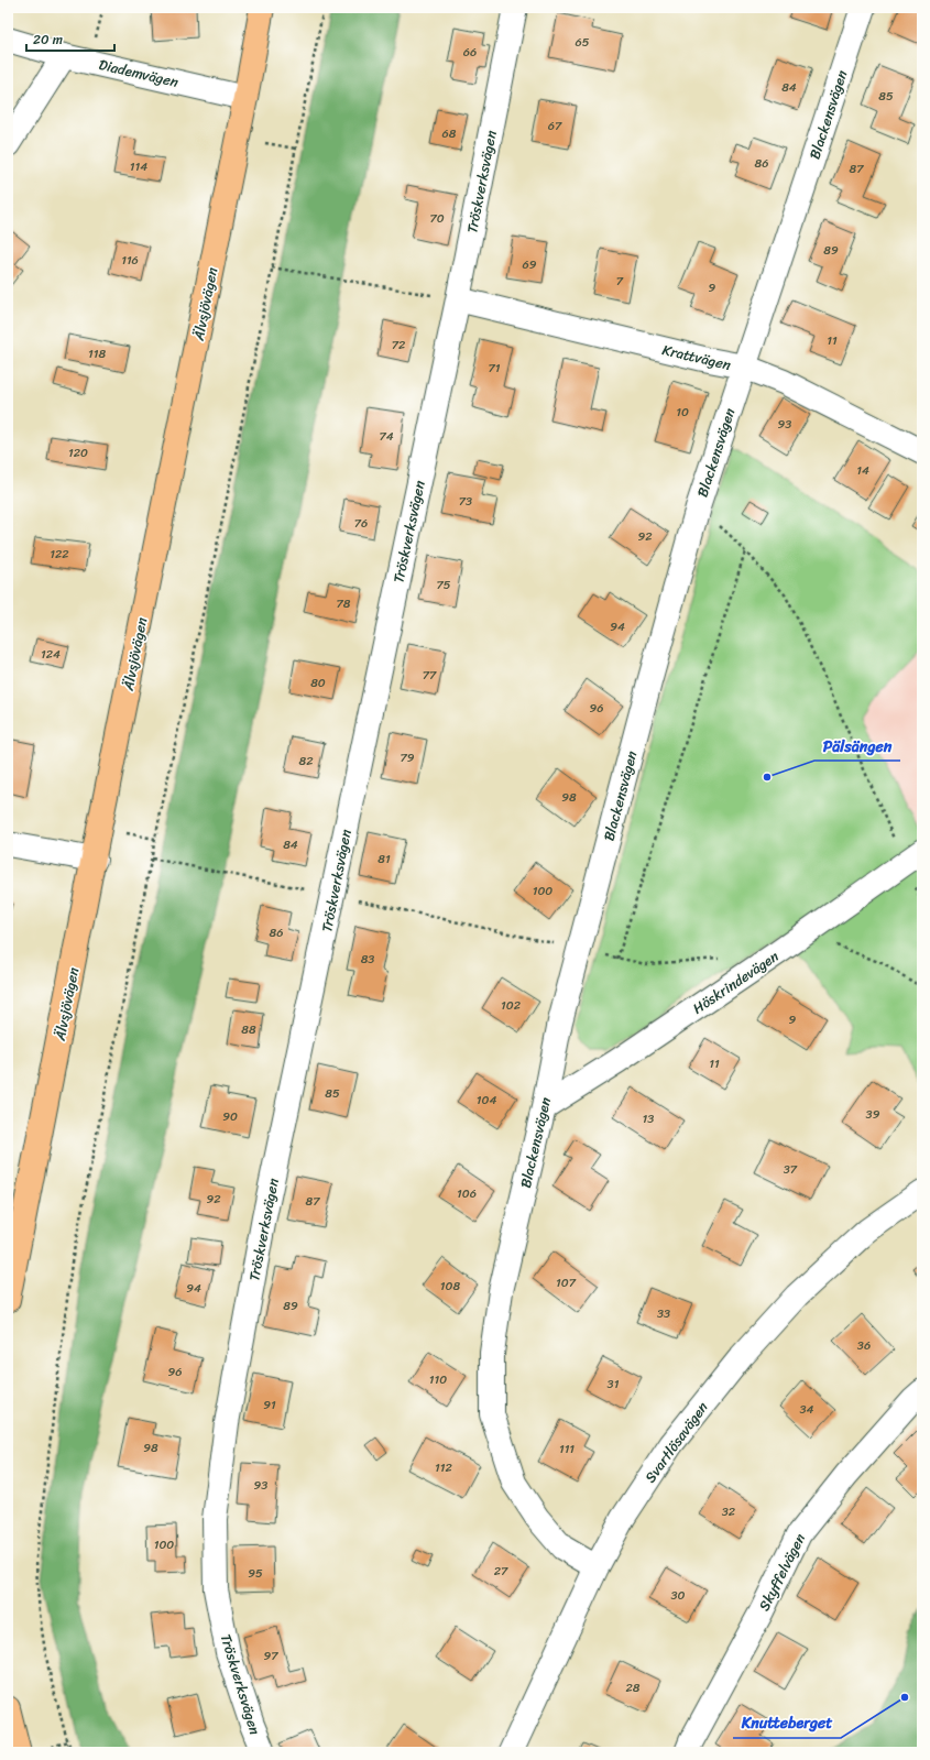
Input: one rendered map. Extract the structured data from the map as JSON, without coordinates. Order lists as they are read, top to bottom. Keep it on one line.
{"streets":{"main road":["Älvsjövägen"],"street":["Diademvägen","Blackensvägen","Tröskverksvägen","Krattvägen","Höskrindevägen","Svartlösavägen","Skyffelvägen"]},"crossings":[["Diademvägen","Älvsjövägen"],["Blackensvägen","Krattvägen"],["Blackensvägen","Höskrindevägen"],["Blackensvägen","Svartlösavägen"],["Tröskverksvägen","Krattvägen"]],"places":["Pälsängen","Knutteberget"],"house_numbers":["65","66","84","85","67","68","86","114","87","70","89","116","69","7","9","11","72","118","71","10","93","74","120","14","73","76","92","122","75","78","94","124","77","80","96","79","82","98","84","81","100","86","83","102","9","88","11","85","104","39","90","13","37","106","92","87","107","108","94","89","33","36","96","110","31","91","34","98","111","112","93","32","100","27","95","30","97","28"],"scale_bar":"20 m"}
